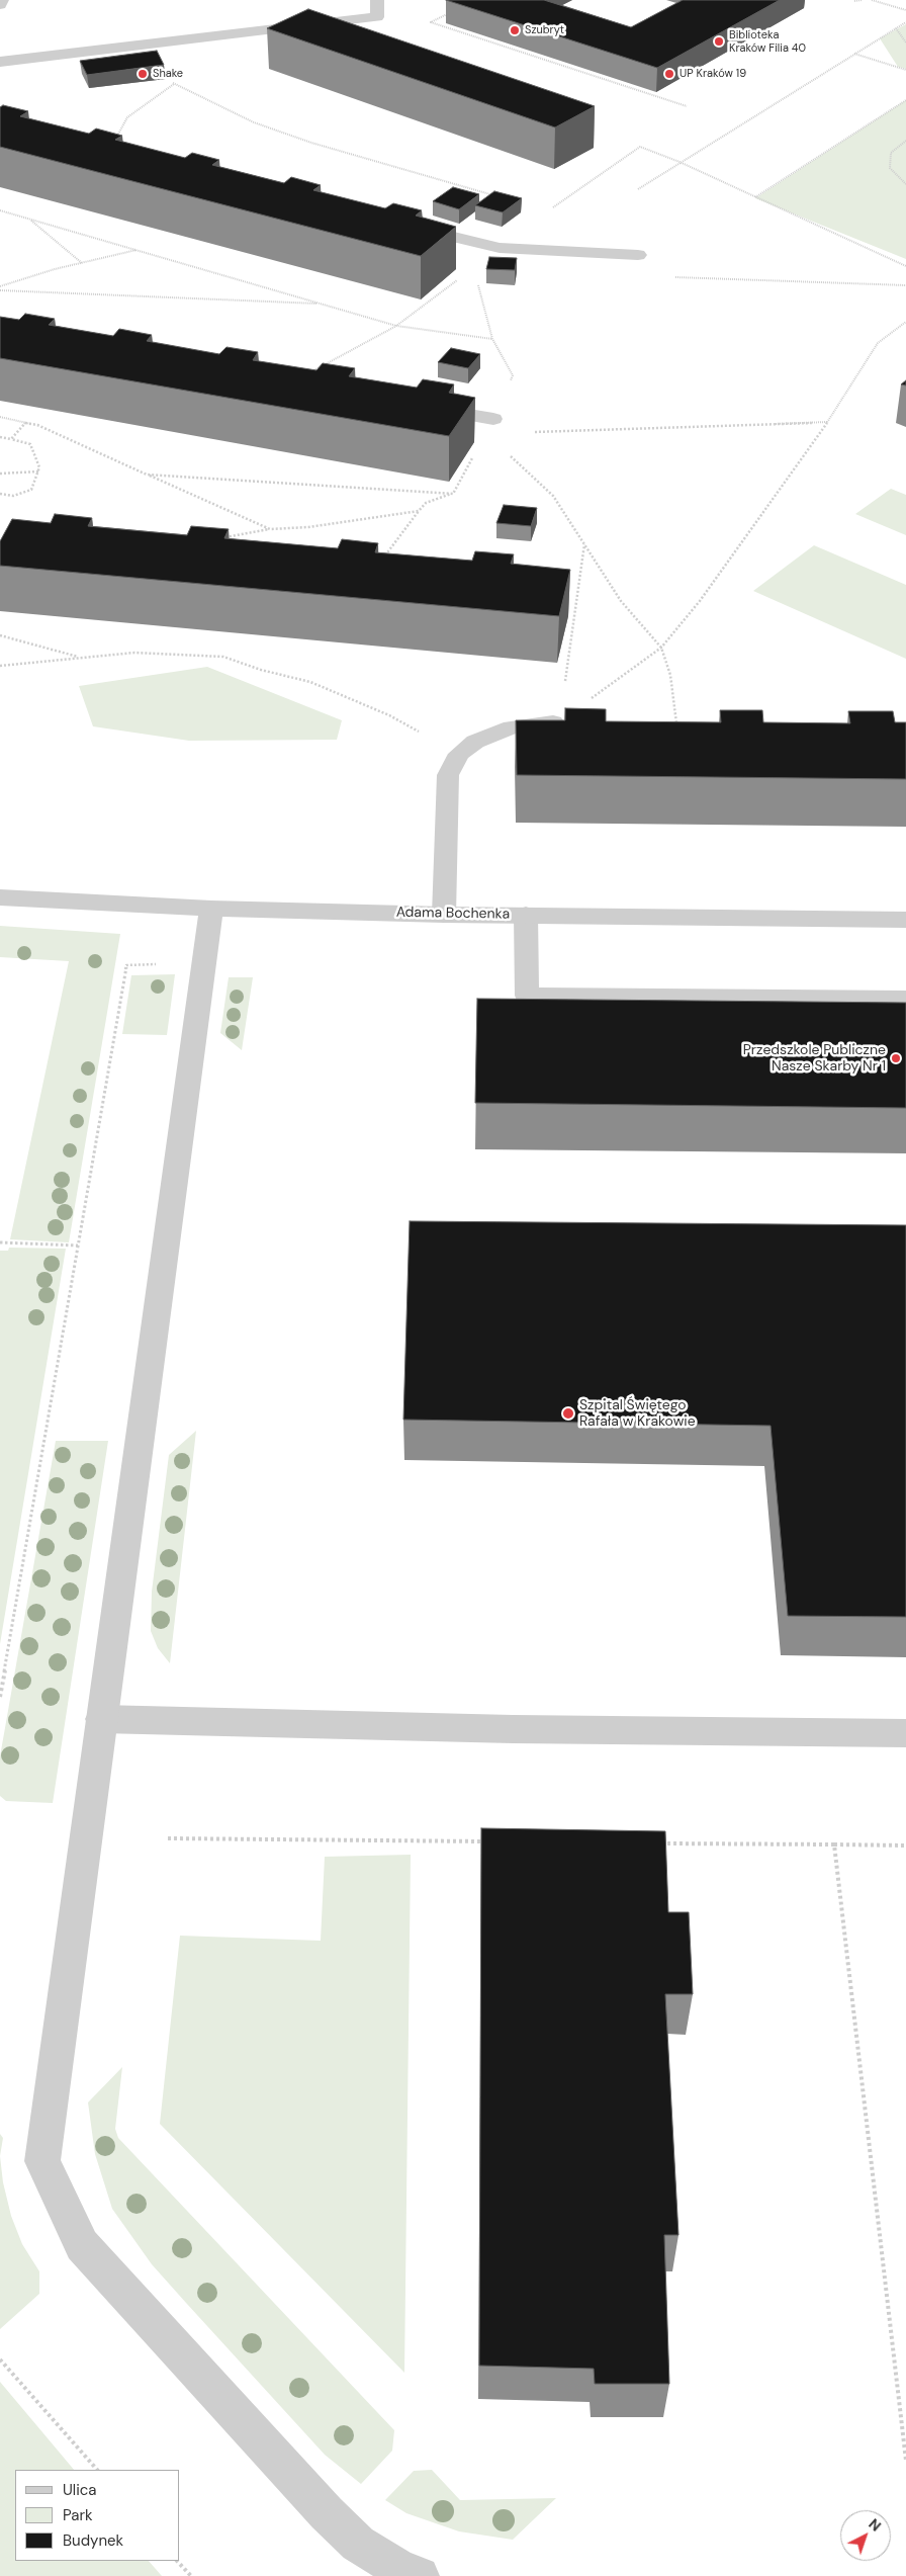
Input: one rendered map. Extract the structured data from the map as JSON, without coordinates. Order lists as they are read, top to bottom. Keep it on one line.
{"streets":{"street":["Adama Bochenka"]},"places":["Szubryt","Biblioteka Kraków Filia 40","Shake","UP Kraków 19","Przedszkole Publiczne Nasze Skarby Nr 1","Szpital Świętego Rafała w Krakowie"],"legend":["Ulica","Park","Budynek"],"north":"top right"}
